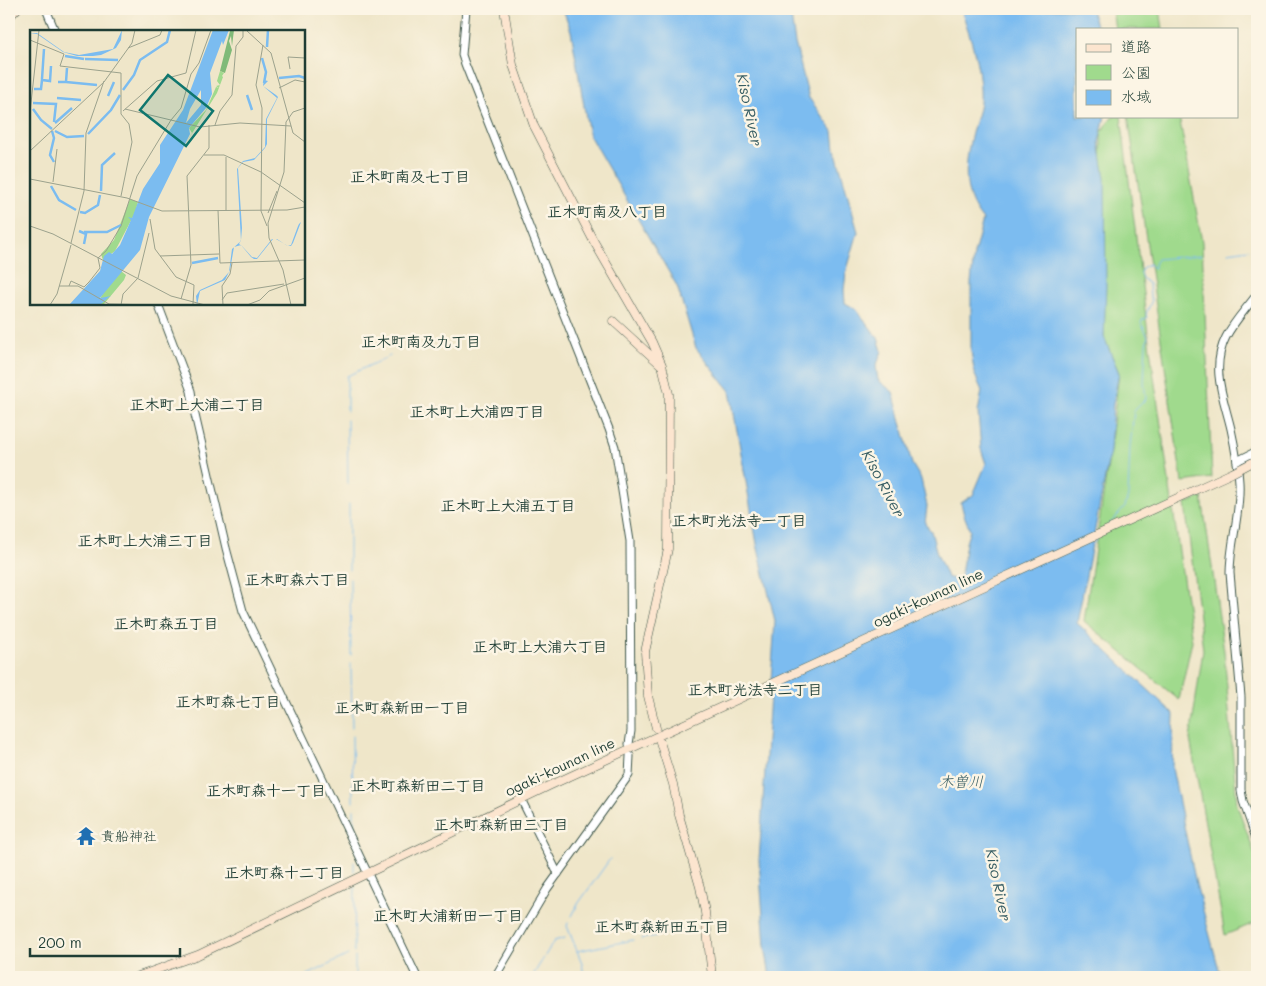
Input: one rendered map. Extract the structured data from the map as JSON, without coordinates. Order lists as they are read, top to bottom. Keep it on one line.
{"streets":{"main road":["ogaki-kounan line"]},"districts":["正木町南及七丁目","正木町南及八丁目","正木町南及九丁目","正木町上大浦二丁目","正木町上大浦四丁目","正木町上大浦五丁目","正木町光法寺一丁目","正木町上大浦三丁目","正木町森六丁目","正木町森五丁目","正木町上大浦六丁目","正木町光法寺二丁目","正木町森七丁目","正木町森新田一丁目","正木町森新田二丁目","正木町森十一丁目","正木町森新田三丁目","正木町森十二丁目","正木町大浦新田一丁目","正木町森新田五丁目"],"water":["Kiso River","木曽川"],"places":{"temple":["貴船神社"]},"legend":["道路","公園","水域"],"scale_bar":"200 m"}
